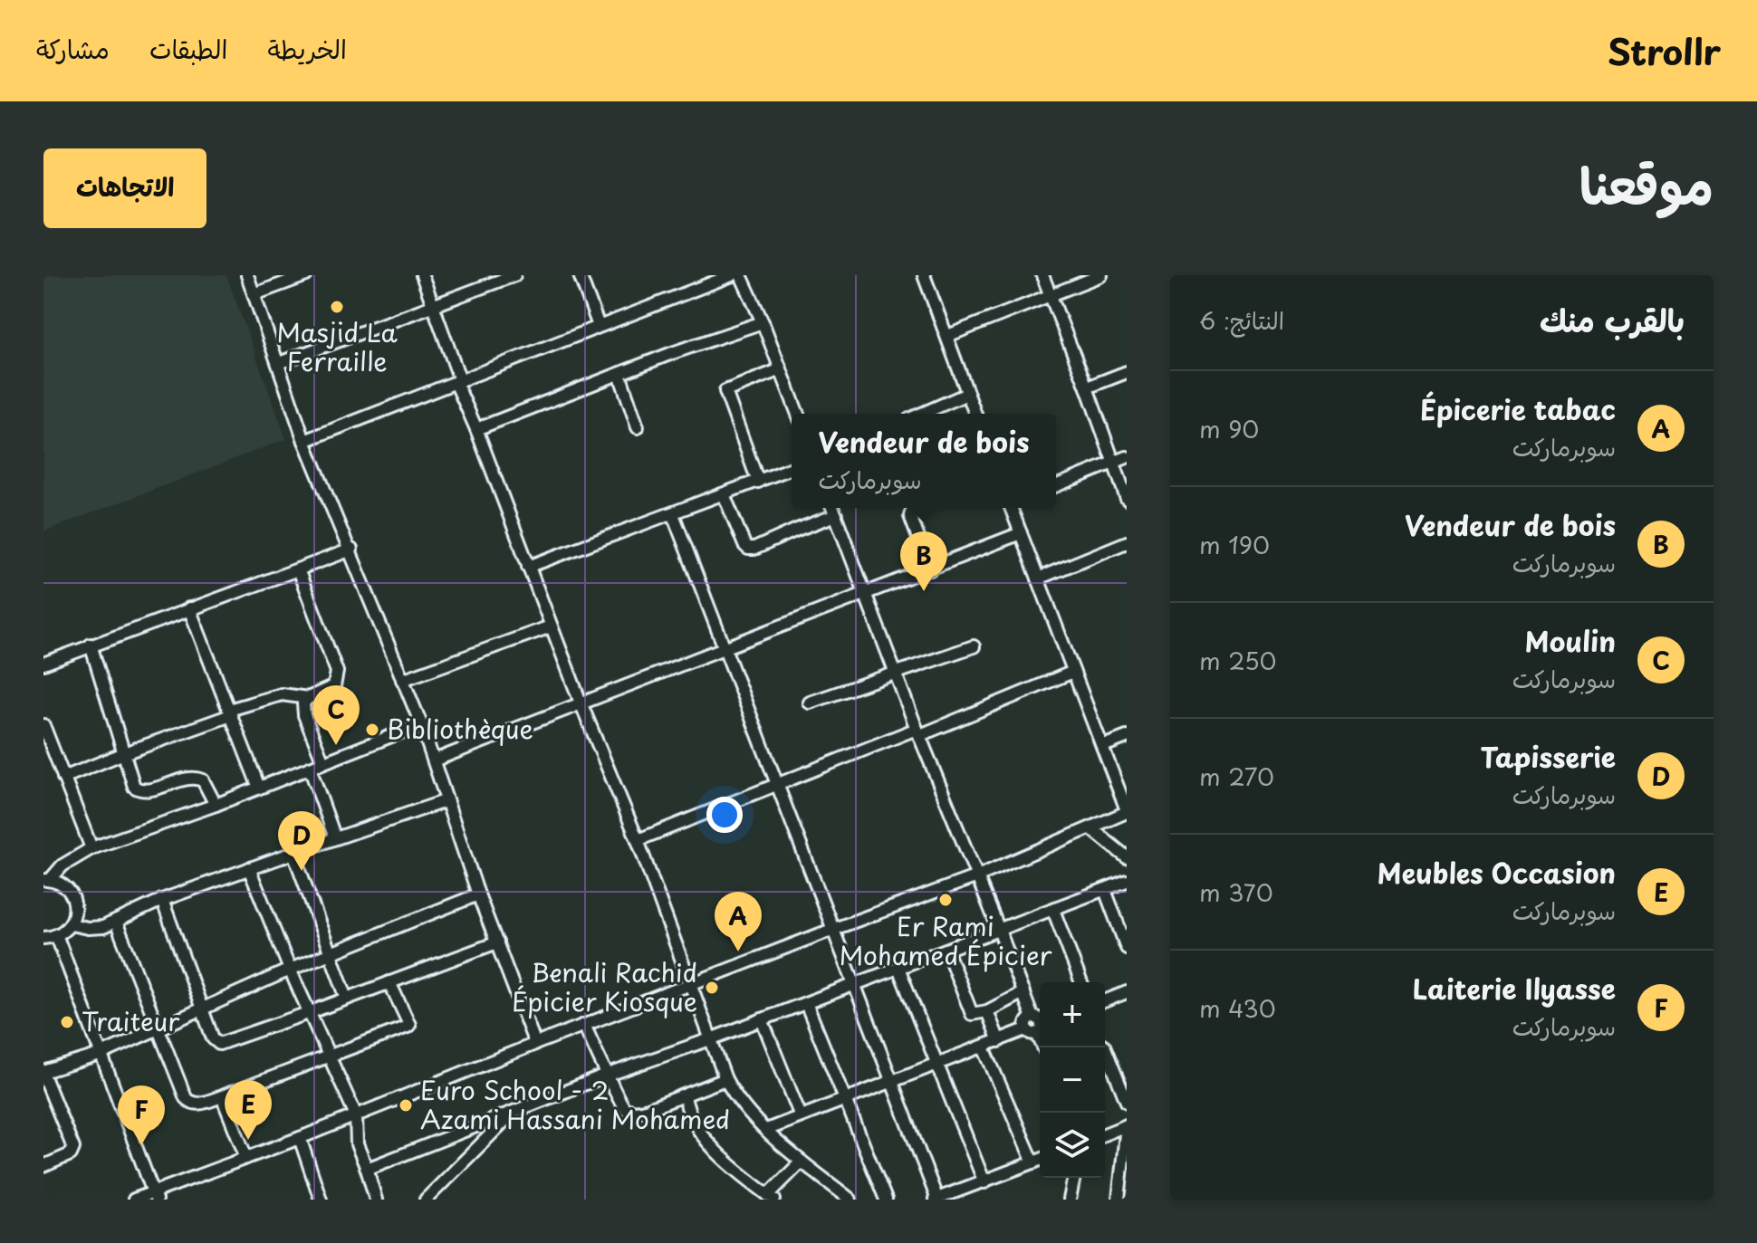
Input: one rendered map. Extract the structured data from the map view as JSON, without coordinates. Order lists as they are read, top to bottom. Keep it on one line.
{"places":["Masjid La Ferraille","Bibliothèque","Er Rami Mohamed Épicier","Benali Rachid Épicier Kiosque","Traiteur","Euro School - 2 Azami Hassani Mohamed"],"page":{"header":"Strollr","nav":["الخريطة","الطبقات","مشاركة"],"title":"موقعنا","buttons":"الاتجاهات","heading":["بالقرب منك","النتائج: 6"],"list":[{"mark":"A","name":"Épicerie tabac","note":"سوبرماركت","value":"90 m"},{"mark":"B","name":"Vendeur de bois","note":"سوبرماركت","value":"190 m"},{"mark":"C","name":"Moulin","note":"سوبرماركت","value":"250 m"},{"mark":"D","name":"Tapisserie","note":"سوبرماركت","value":"270 m"},{"mark":"E","name":"Meubles Occasion","note":"سوبرماركت","value":"370 m"},{"mark":"F","name":"Laiterie Ilyasse","note":"سوبرماركت","value":"430 m"}],"popup":["Vendeur de bois","سوبرماركت"],"pins":["B","C","D","A","E","F"],"map_buttons":["+","−"]}}
